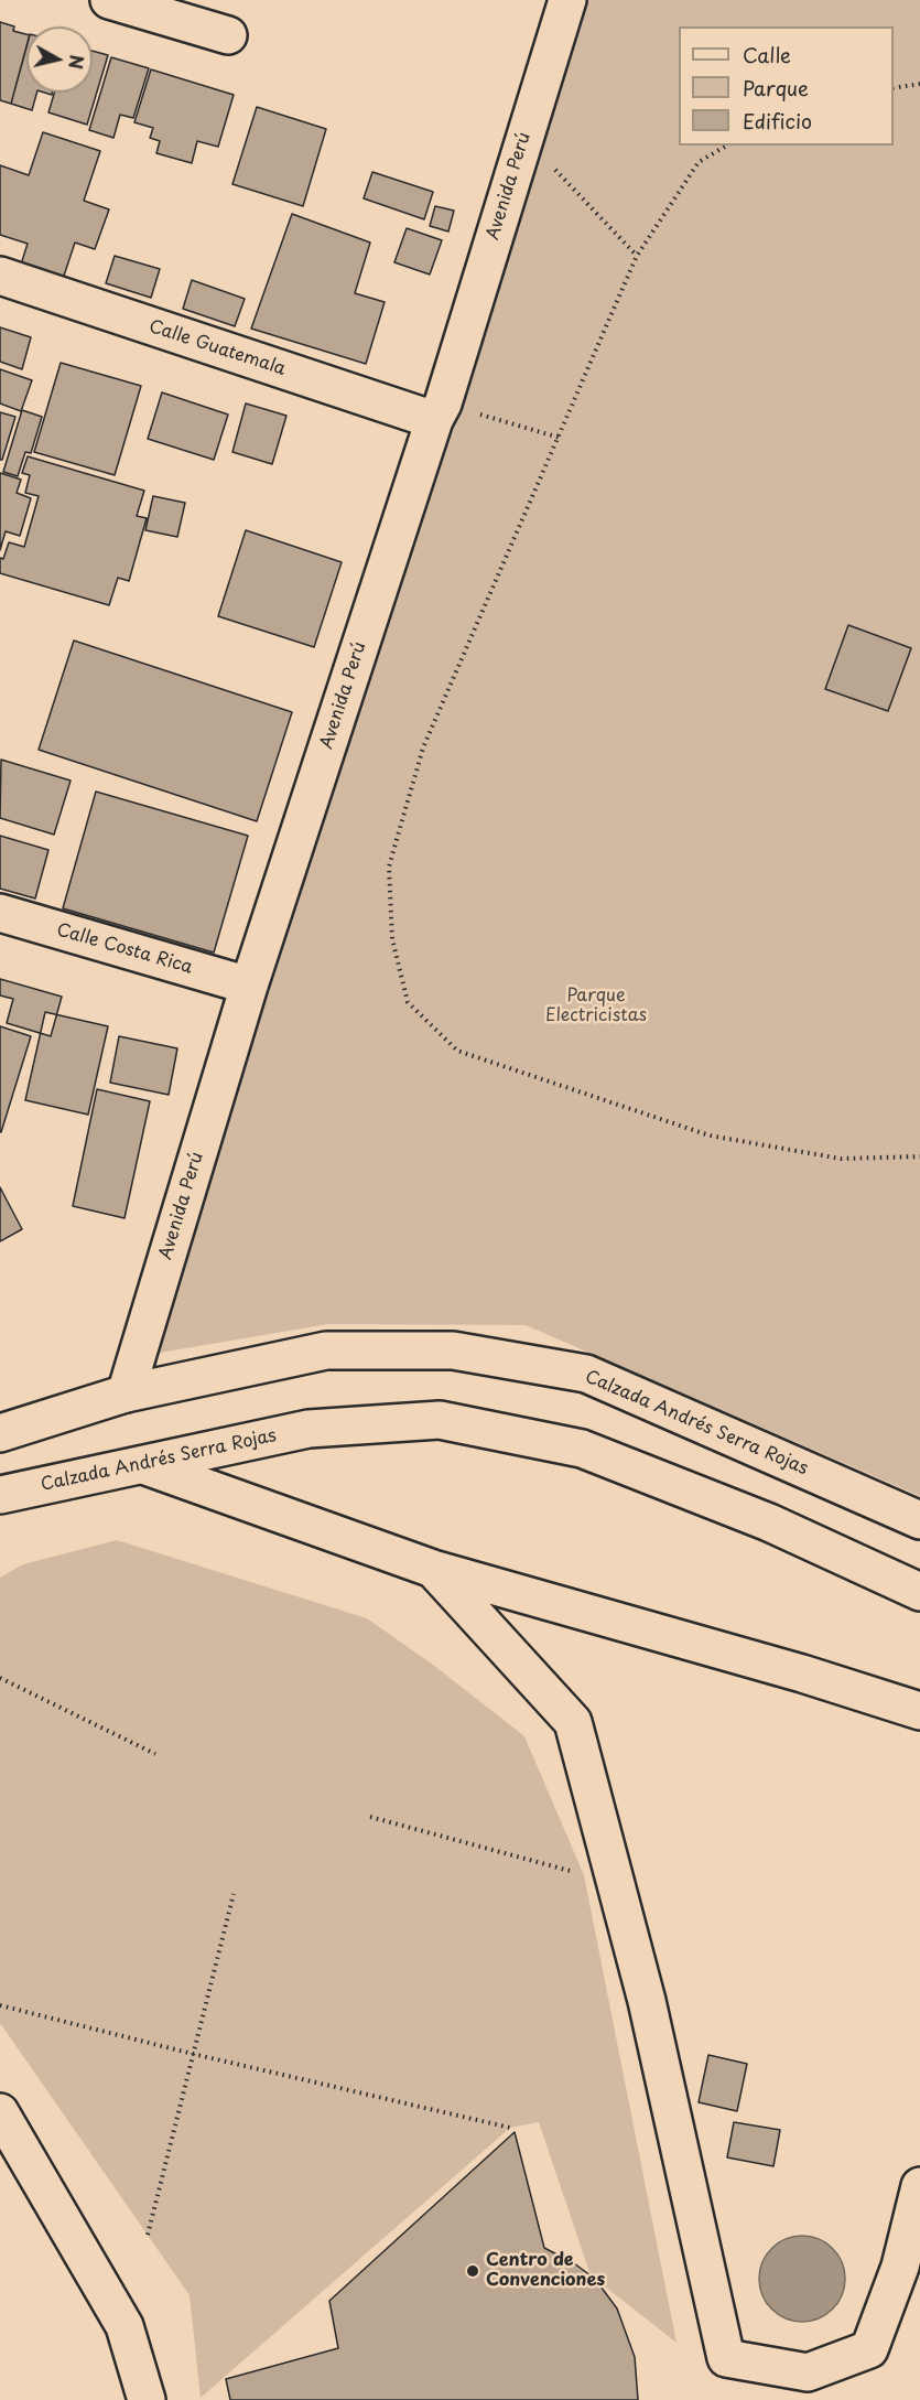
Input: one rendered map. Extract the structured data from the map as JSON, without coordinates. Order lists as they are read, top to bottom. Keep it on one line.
{"streets":{"street":["Avenida Perú","Calle Guatemala","Calle Costa Rica","Calzada Andrés Serra Rojas"]},"crossings":[["Avenida Perú","Calle Guatemala"],["Avenida Perú","Calle Costa Rica"],["Avenida Perú","Calzada Andrés Serra Rojas"]],"parks":["Parque Electricistas"],"places":["Centro de Convenciones"],"legend":["Calle","Parque","Edificio"],"north":"right"}
